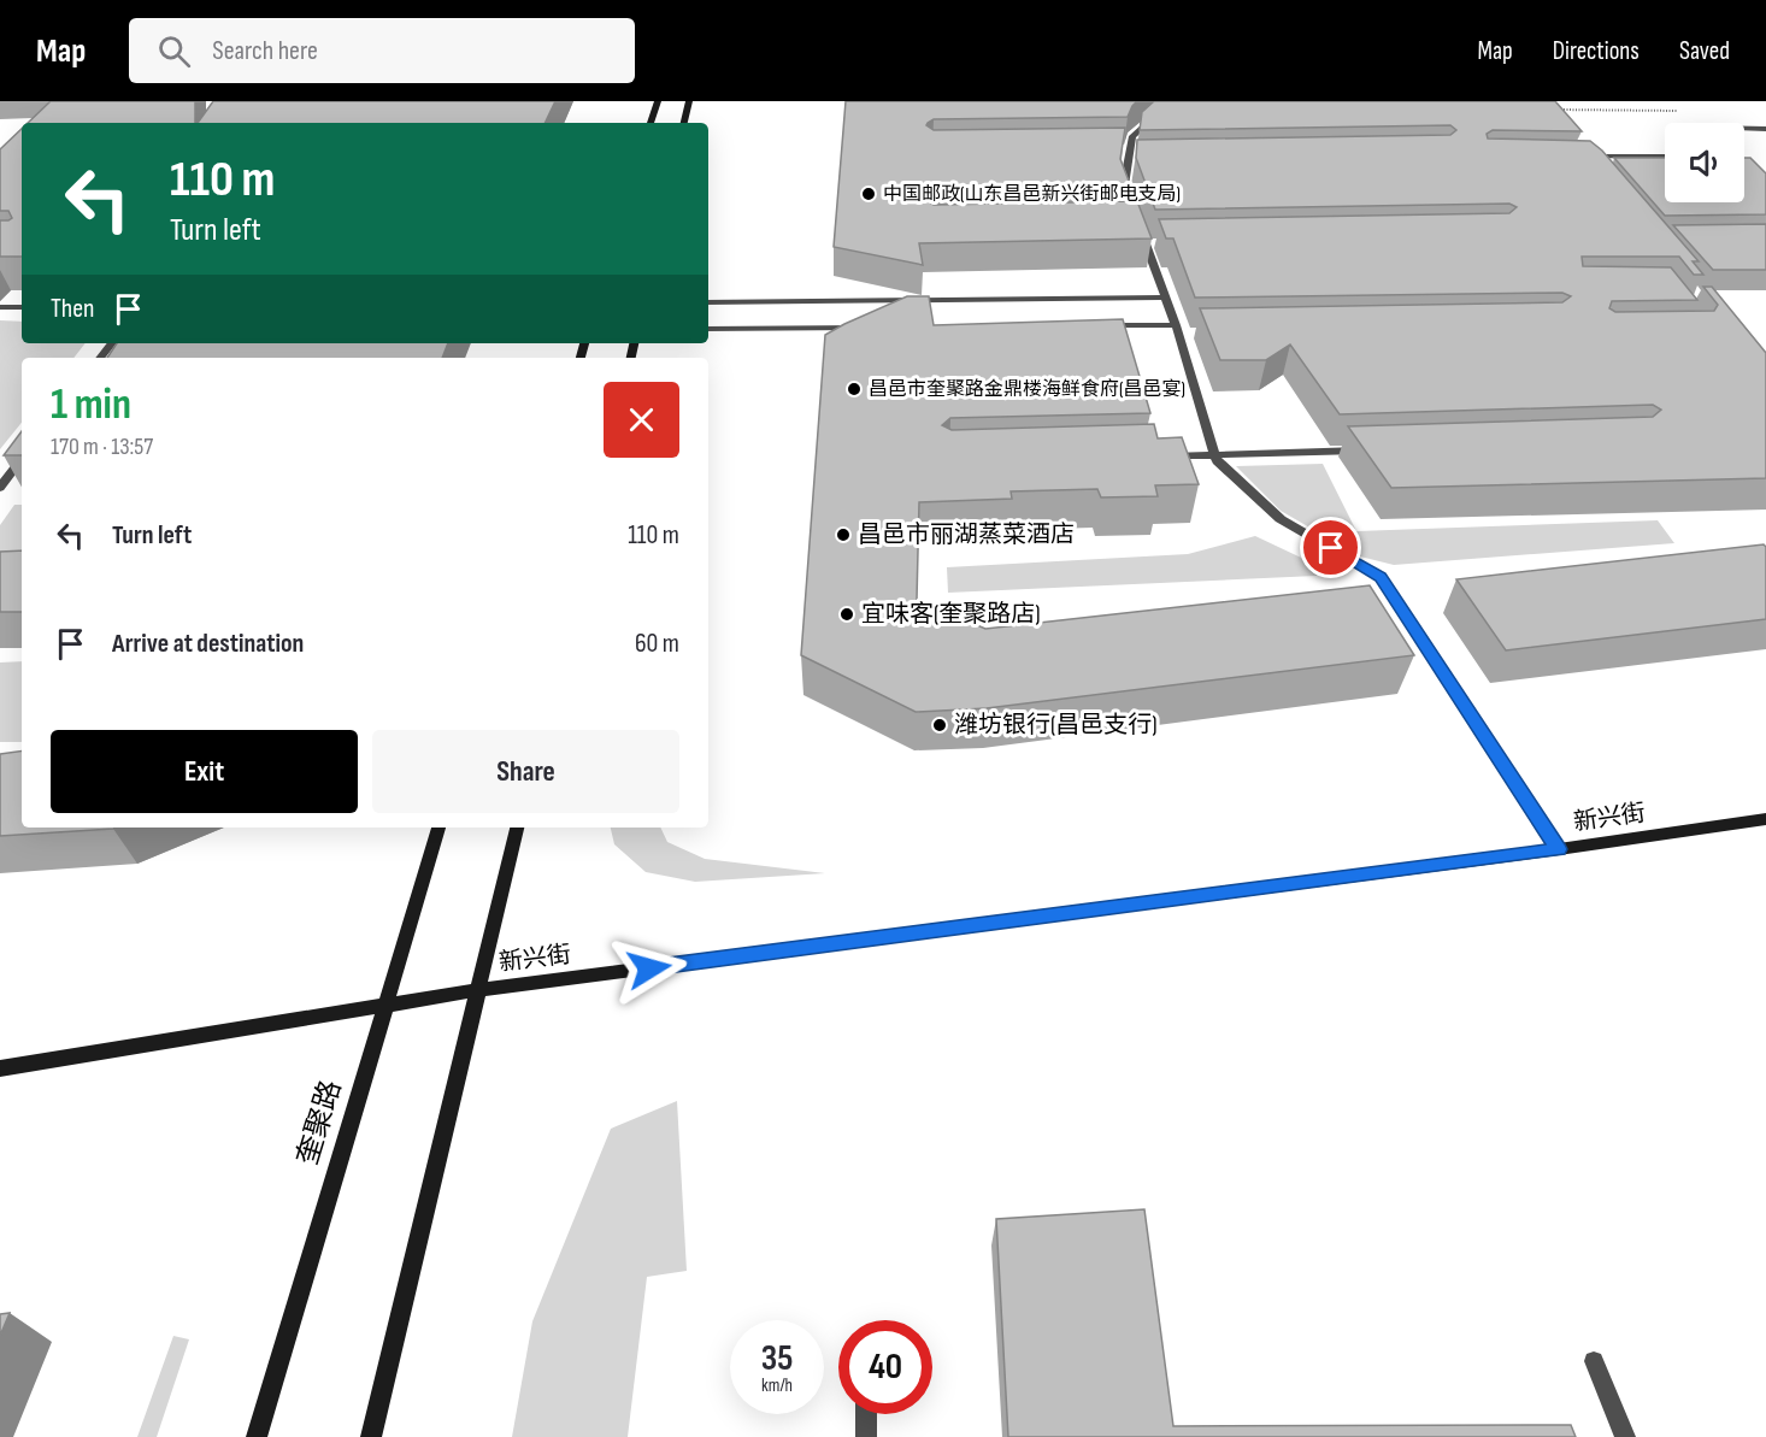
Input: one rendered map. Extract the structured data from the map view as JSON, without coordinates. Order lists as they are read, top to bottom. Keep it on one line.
{"streets":{"street":["新兴街","奎聚路"]},"crossings":[["新兴街","奎聚路"]],"places":["中国邮政(山东昌邑新兴街邮电支局)","昌邑市奎聚路金鼎楼海鲜食府(昌邑宴)","昌邑市丽湖蒸菜酒店","宜味客(奎聚路店)","潍坊银行(昌邑支行)"],"page":{"header":"Map","search":"Search here","nav":["Map","Directions","Saved"],"turn":["110 m","Turn left"],"then":"Then","heading":["1 min","170 m · 13:57"],"list":[{"name":"Turn left","value":"110 m"},{"name":"Arrive at destination","value":"60 m"}],"buttons":["Exit","Share"],"speed":"35 km/h","limit":"40"}}
